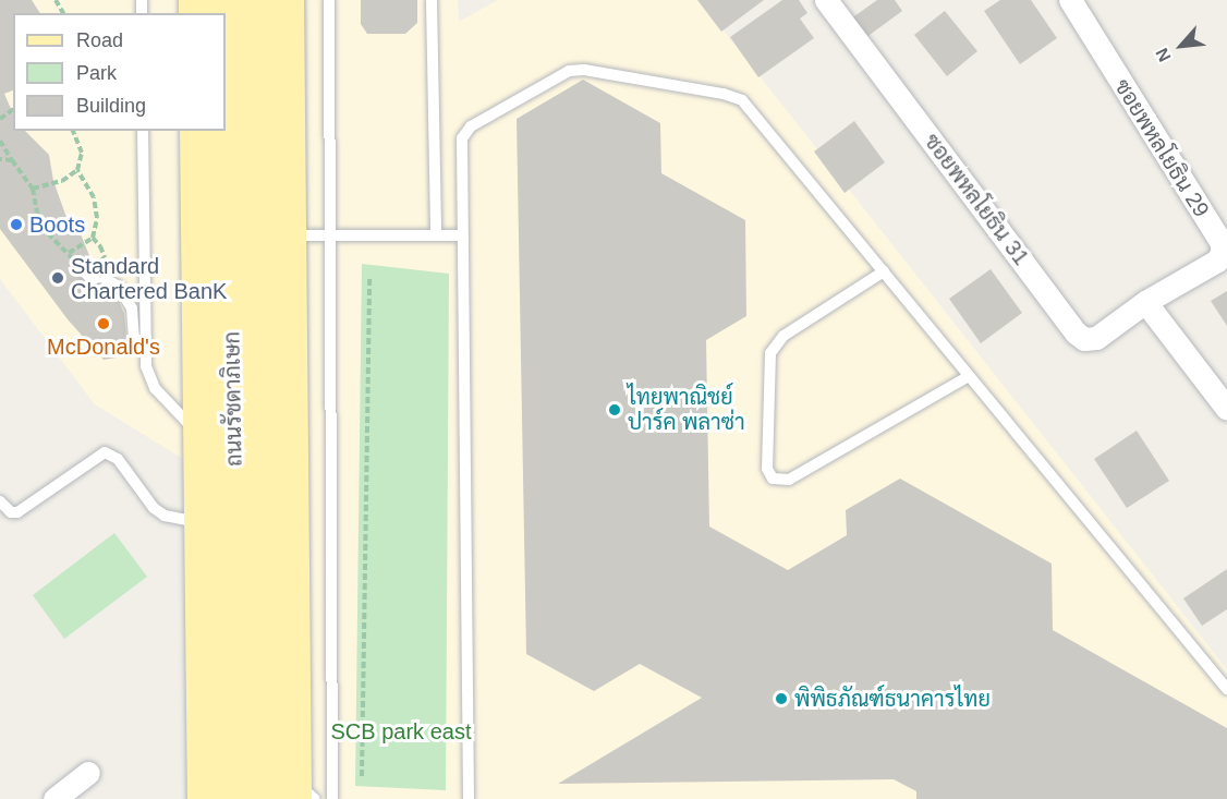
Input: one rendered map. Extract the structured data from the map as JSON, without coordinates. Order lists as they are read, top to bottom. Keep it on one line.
{"streets":{"main road":["ถนนรัชดาภิเษก"],"street":["ซอยพหลโยธิน 29","ซอยพหลโยธิน 31"]},"crossings":[["ซอยพหลโยธิน 29","ซอยพหลโยธิน 31"]],"parks":["SCB park east"],"places":["Boots","Standard Chartered BanK","McDonald's","ไทยพาณิชย์ ปาร์ค พลาซ่า","พิพิธภัณฑ์ธนาคารไทย"],"legend":["Road","Park","Building"],"north":"bottom left"}
